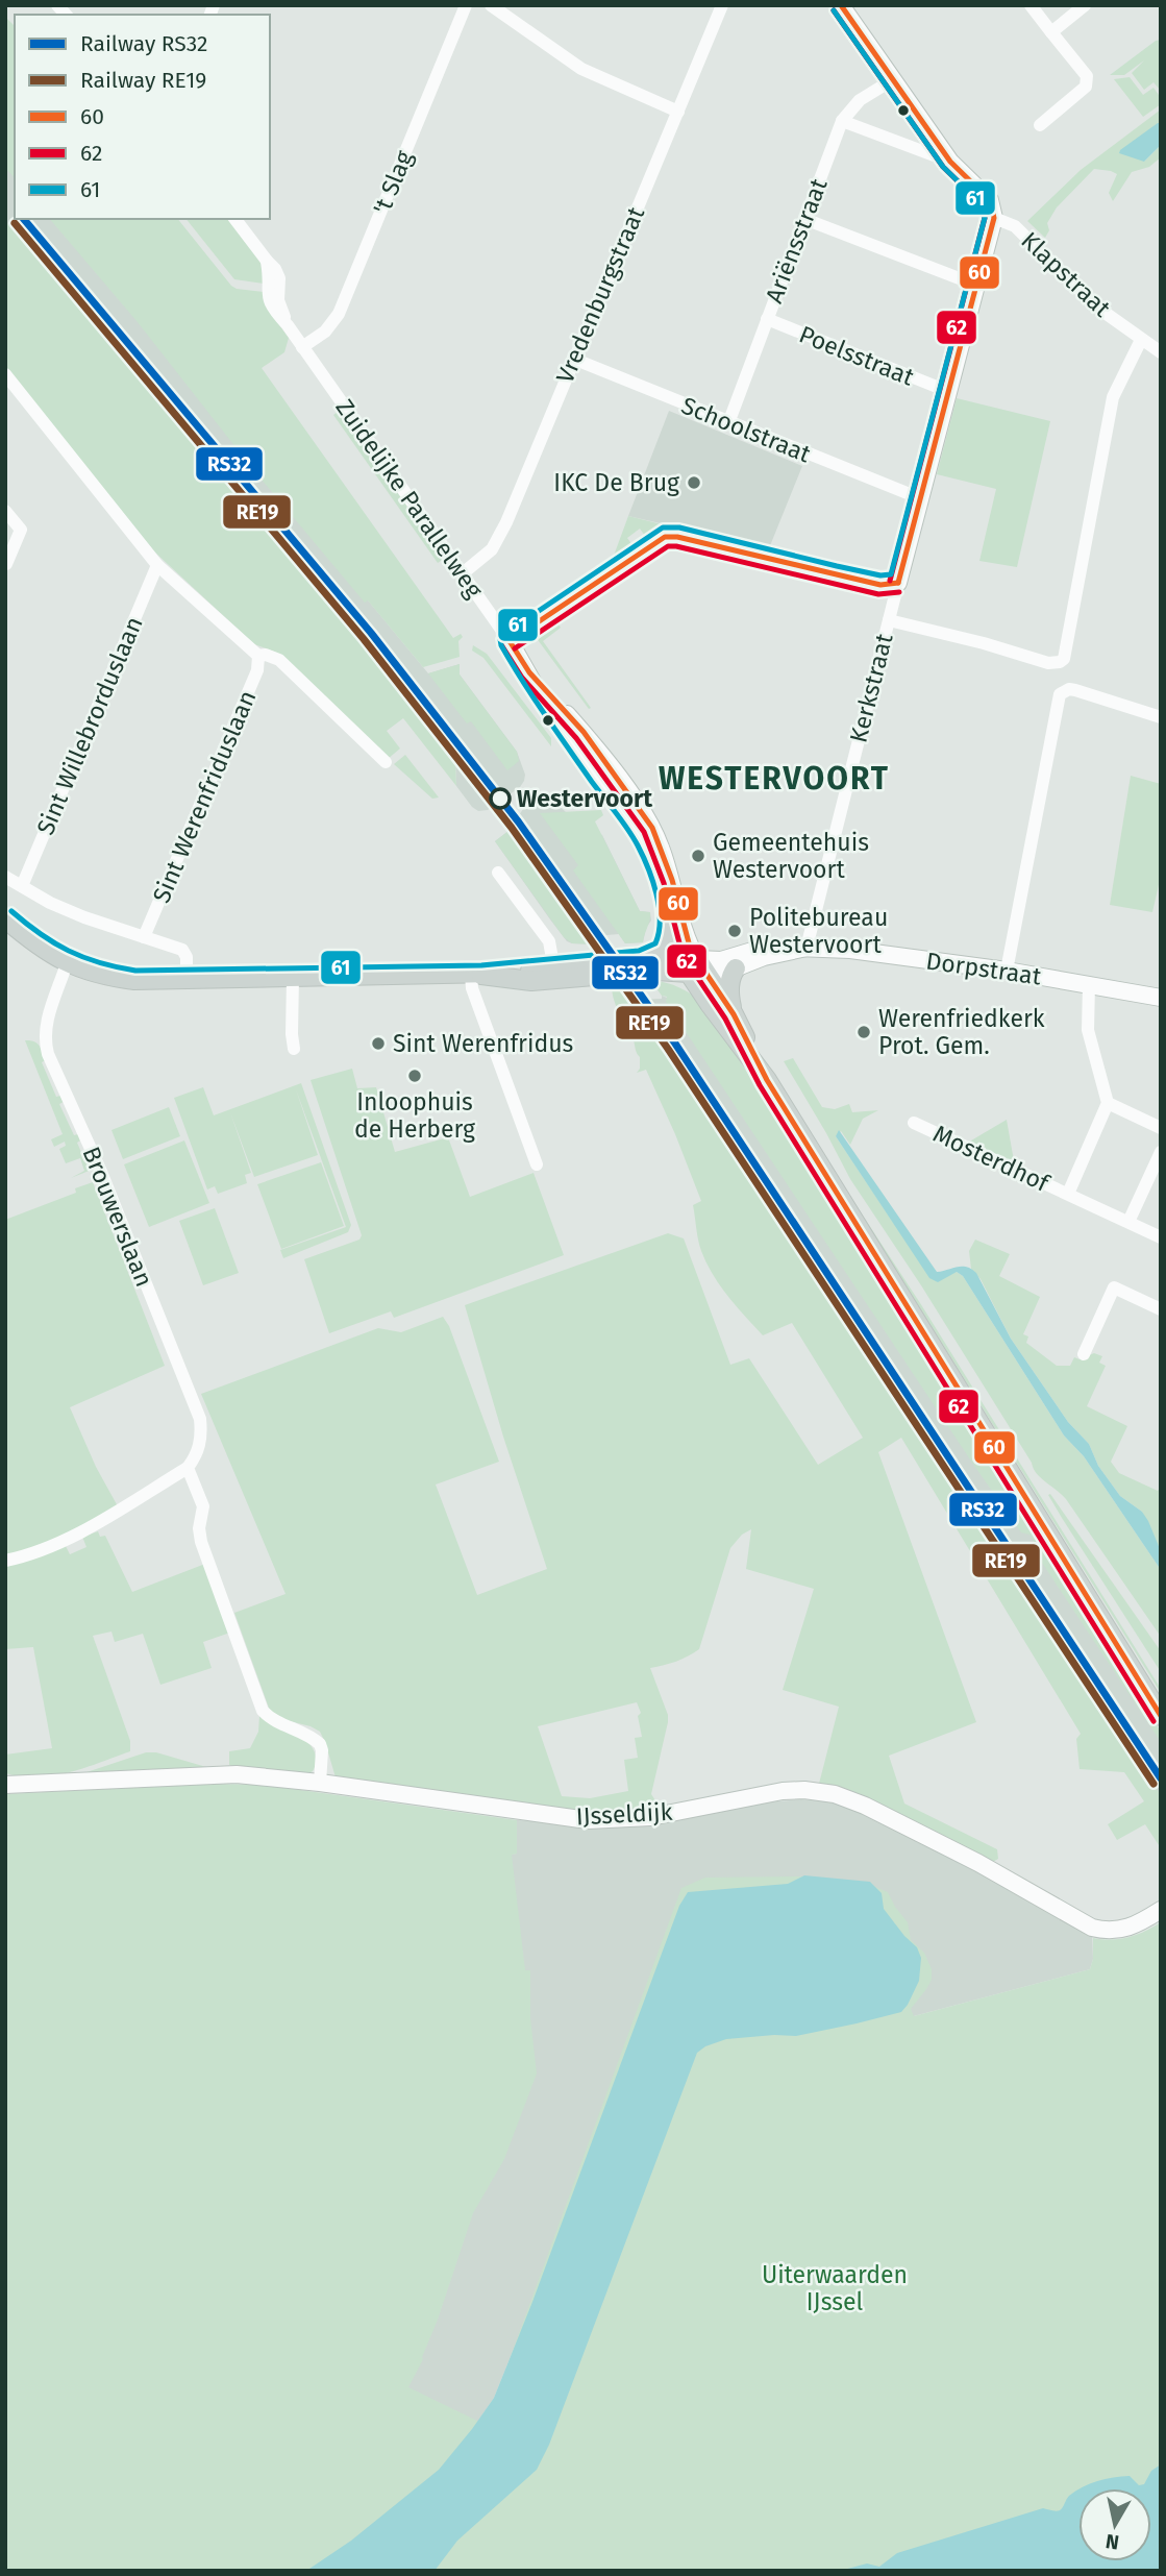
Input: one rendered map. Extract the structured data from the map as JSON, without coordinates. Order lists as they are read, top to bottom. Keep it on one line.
{"streets":{"main road":["Dorpstraat"],"street":["'t Slag","Ariënsstraat","Klapstraat","Vredenburgstraat","Poelsstraat","Schoolstraat","Zuidelijke Parallelweg","Kerkstraat","Sint Willebrorduslaan","Sint Werenfriduslaan","Mosterdhof","Brouwerslaan","IJsseldijk"]},"crossings":[["'t Slag","Zuidelijke Parallelweg"],["Ariënsstraat","Klapstraat"],["Ariënsstraat","Poelsstraat"],["Ariënsstraat","Schoolstraat"],["Klapstraat","Kerkstraat"],["Vredenburgstraat","Schoolstraat"],["Vredenburgstraat","Zuidelijke Parallelweg"],["Poelsstraat","Kerkstraat"],["Schoolstraat","Kerkstraat"],["Zuidelijke Parallelweg","Dorpstraat"],["Kerkstraat","Dorpstraat"],["Dorpstraat","Brouwerslaan"]],"districts":["WESTERVOORT"],"parks":["Uiterwaarden IJssel"],"places":["IKC De Brug","Westervoort","Gemeentehuis Westervoort","Politebureau Westervoort","Werenfriedkerk Prot. Gem.","Sint Werenfridus","Inloophuis de Herberg"],"lines":["transit line 60","transit line 62","transit line 61","rail line RS32","rail line RE19"],"legend":["Railway RS32","Railway RE19","60","62","61"],"north":"bottom"}
